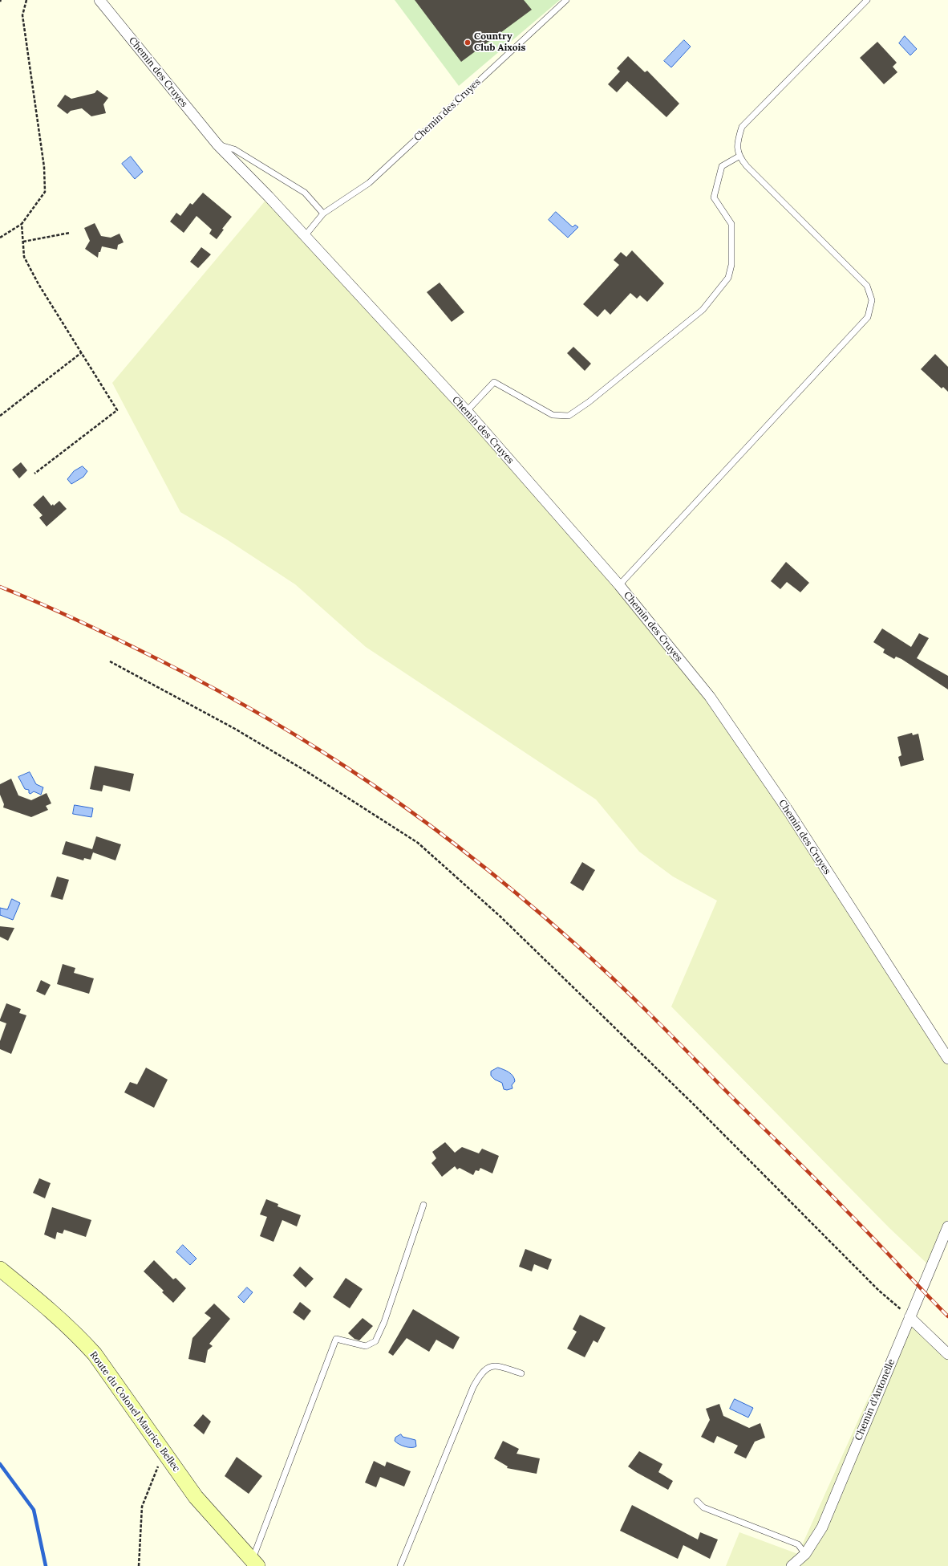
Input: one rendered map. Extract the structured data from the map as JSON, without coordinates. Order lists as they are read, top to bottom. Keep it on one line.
{"streets":{"main road":["Route du Colonel Maurice Bellec"],"street":["Chemin des Cruyes","Chemin d'Antonelle"]},"places":["Country Club Aixois"]}
